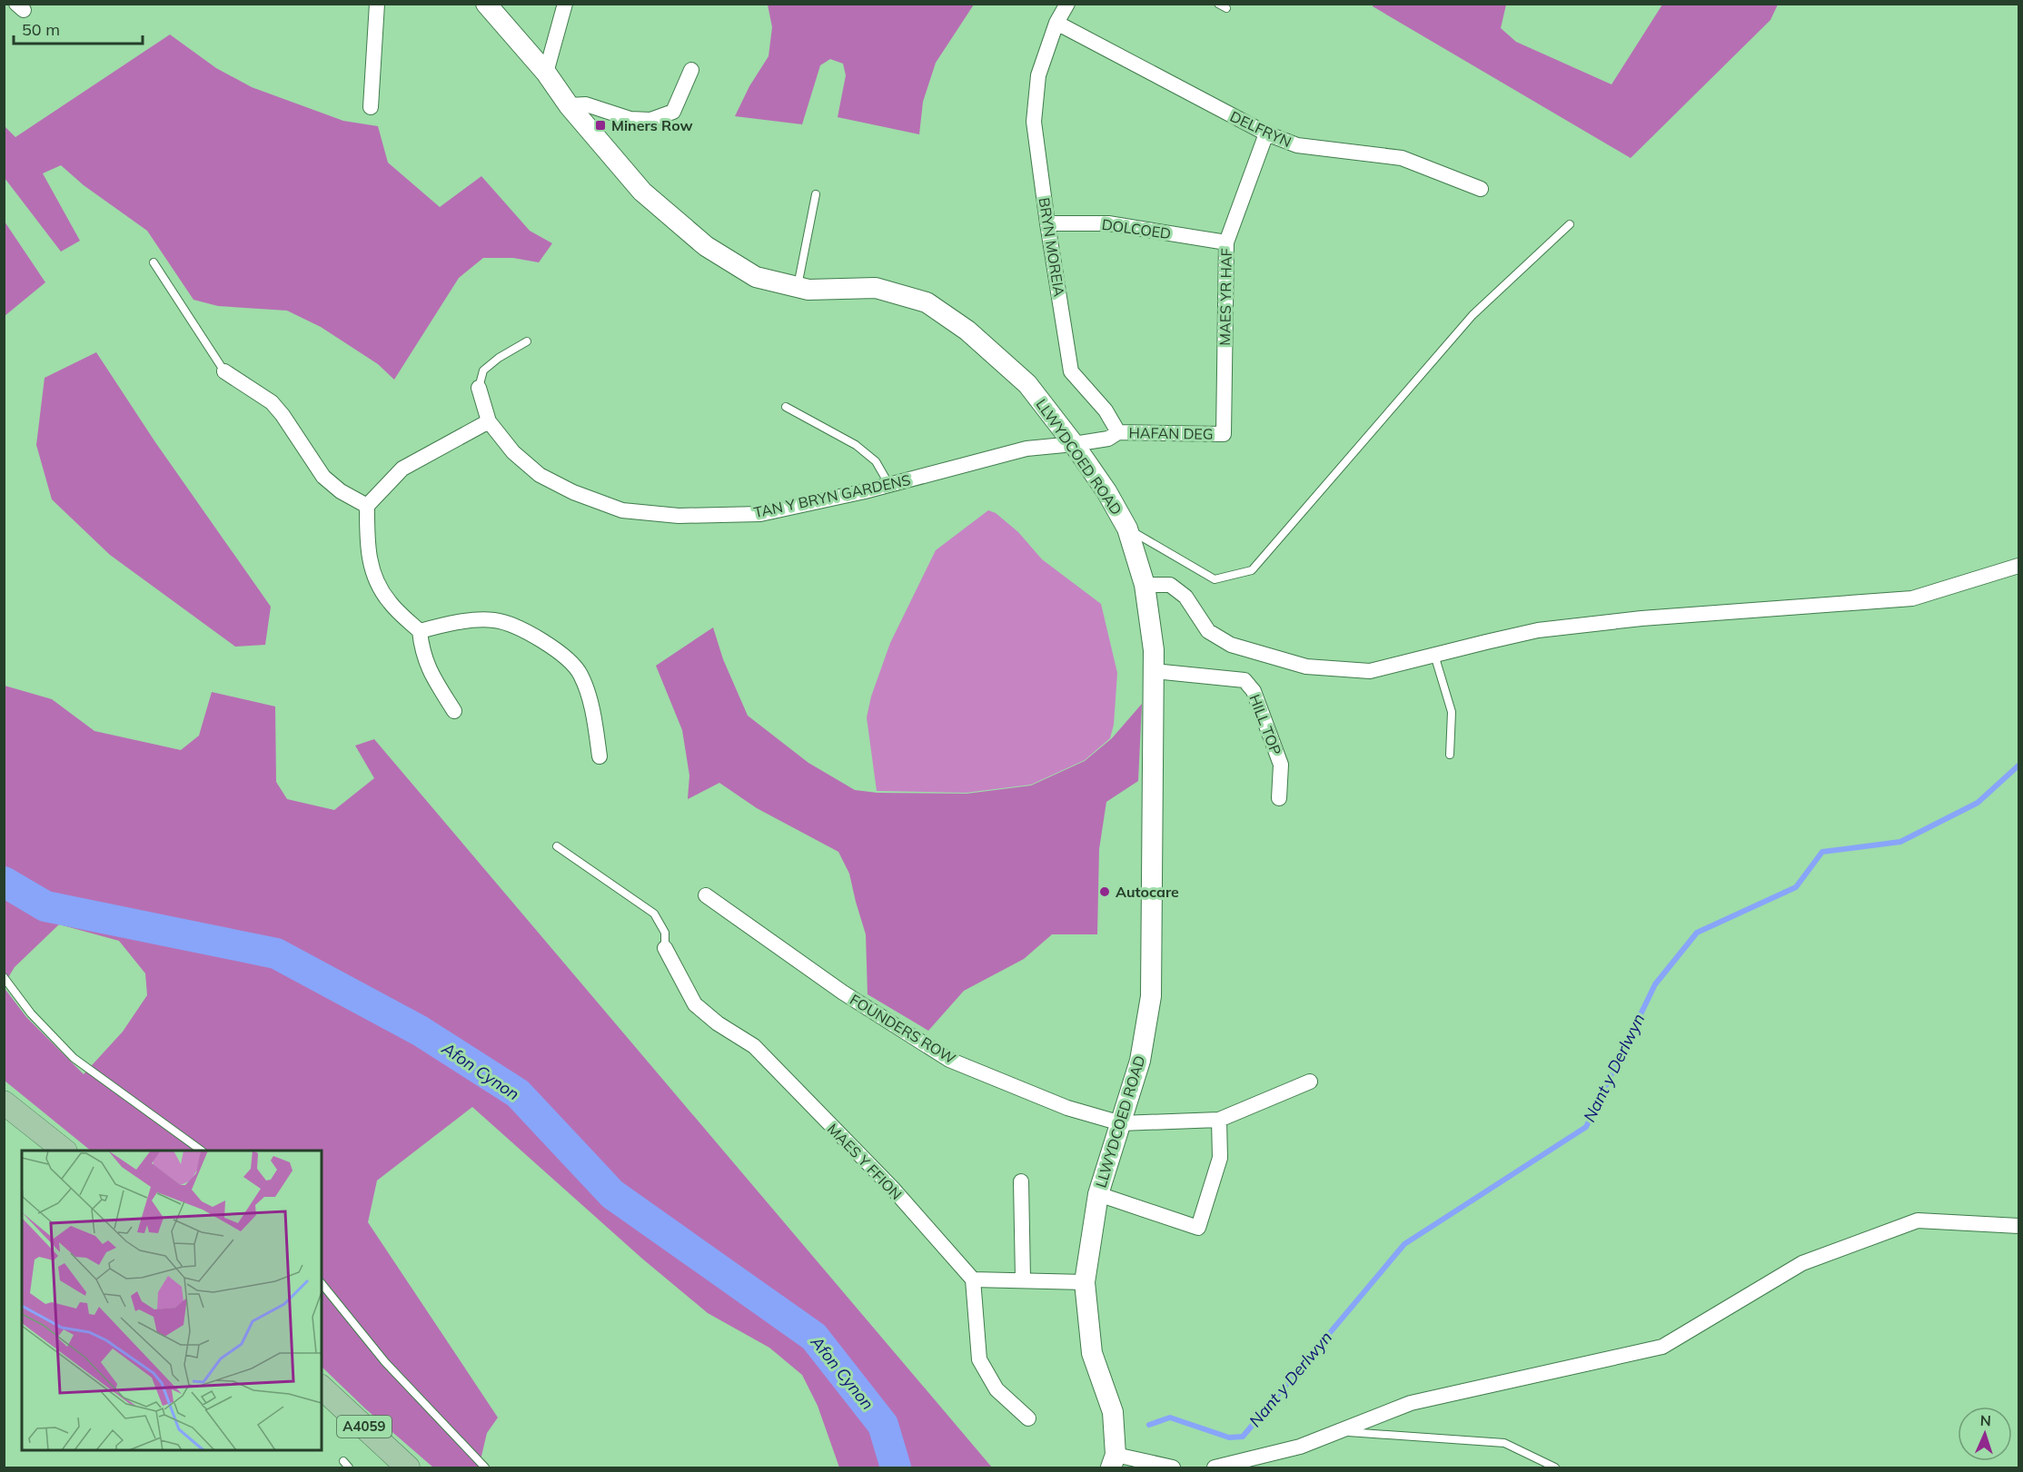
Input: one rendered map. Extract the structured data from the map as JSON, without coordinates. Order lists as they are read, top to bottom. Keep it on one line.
{"streets":{"main road":["LLWYDCOED ROAD","A4059"],"street":["DELFRYN","DOLCOED","BRYN MOREIA","MAES YR HAF","HAFAN DEG","TAN Y BRYN GARDENS","HILL TOP","FOUNDERS ROW","MAES Y FFION"]},"crossings":[["DELFRYN","BRYN MOREIA"],["DELFRYN","MAES YR HAF"],["DOLCOED","BRYN MOREIA"],["DOLCOED","MAES YR HAF"],["BRYN MOREIA","HAFAN DEG"],["MAES YR HAF","HAFAN DEG"],["LLWYDCOED ROAD","TAN Y BRYN GARDENS"],["LLWYDCOED ROAD","HILL TOP"],["LLWYDCOED ROAD","FOUNDERS ROW"]],"water":["Nant y Derlwyn","Afon Cynon"],"places":{"transit":["Miners Row"],"other":["Autocare"]},"scale_bar":"50 m","north":"top"}
